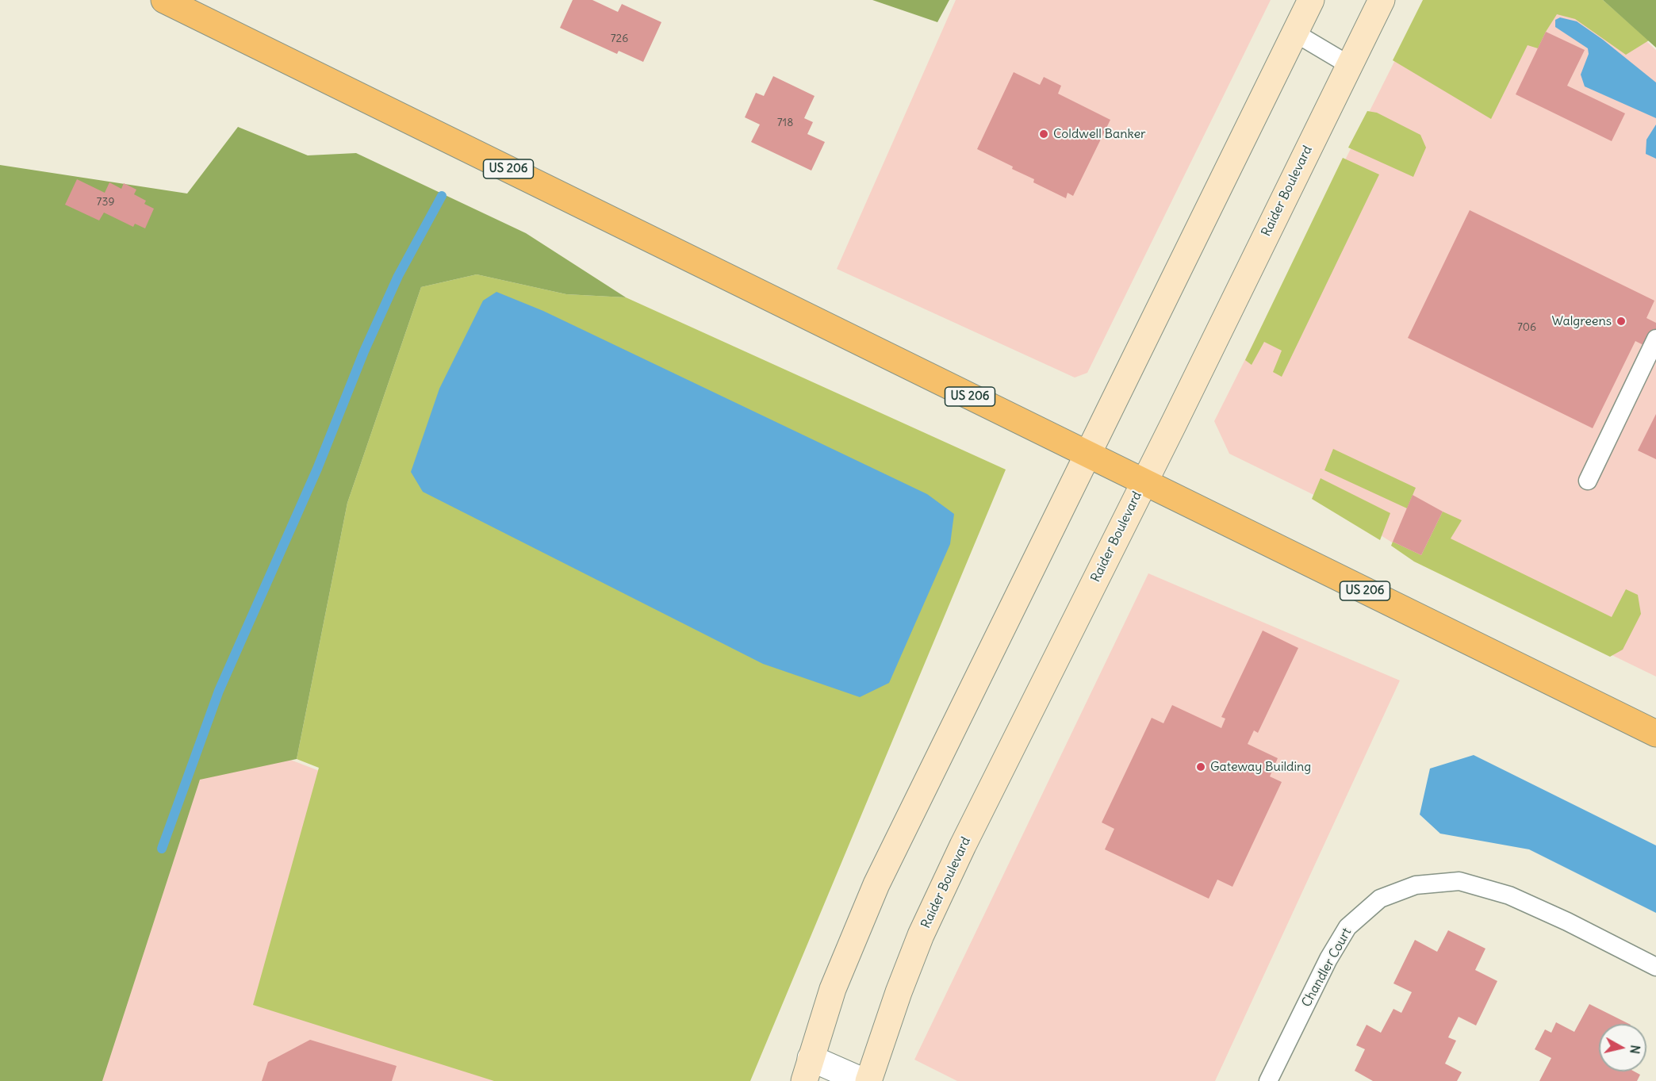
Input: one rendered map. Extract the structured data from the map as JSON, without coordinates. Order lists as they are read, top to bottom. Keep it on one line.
{"streets":{"main road":["US 206"],"street":["Raider Boulevard"],"lane":["Chandler Court"]},"crossings":[["US 206","Raider Boulevard"]],"places":["Coldwell Banker","Walgreens","Gateway Building"],"house_numbers":["726","718","739","706"],"north":"right"}
